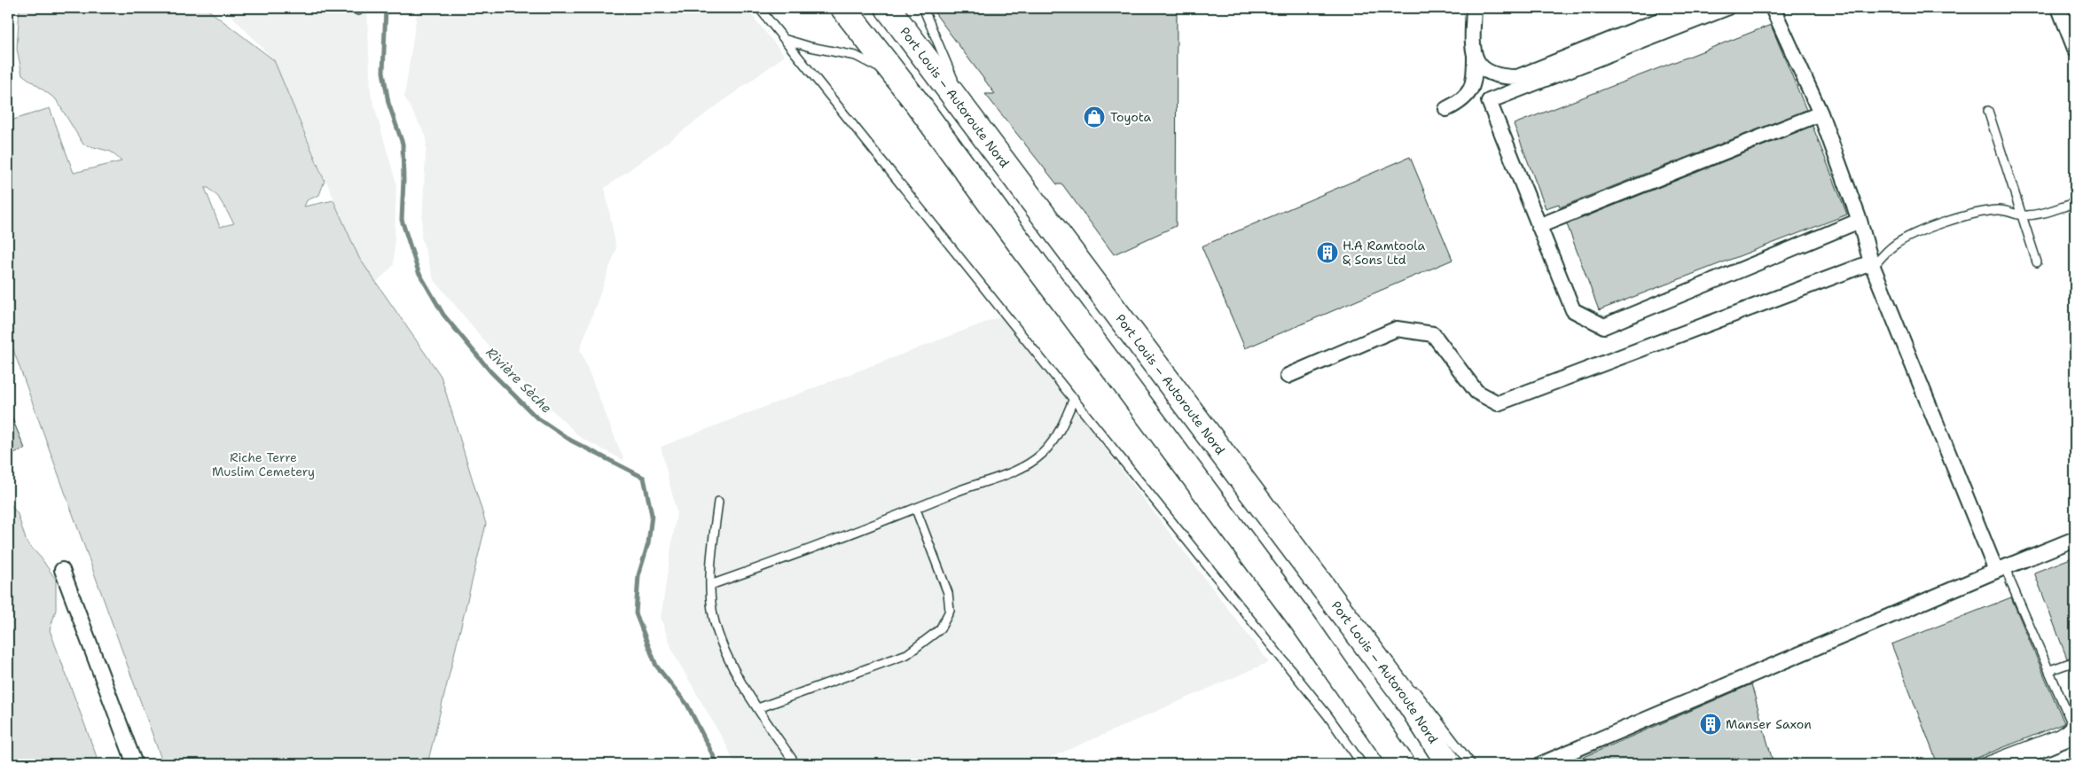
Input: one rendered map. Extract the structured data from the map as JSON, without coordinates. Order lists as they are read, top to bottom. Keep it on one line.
{"streets":{"highway":["Port Louis – Autoroute Nord"]},"water":["Rivière Sèche"],"parks":["Riche Terre Muslim Cemetery"],"places":{"shop":["Toyota"],"building":["H.A Ramtoola & Sons Ltd","Manser Saxon"]}}
